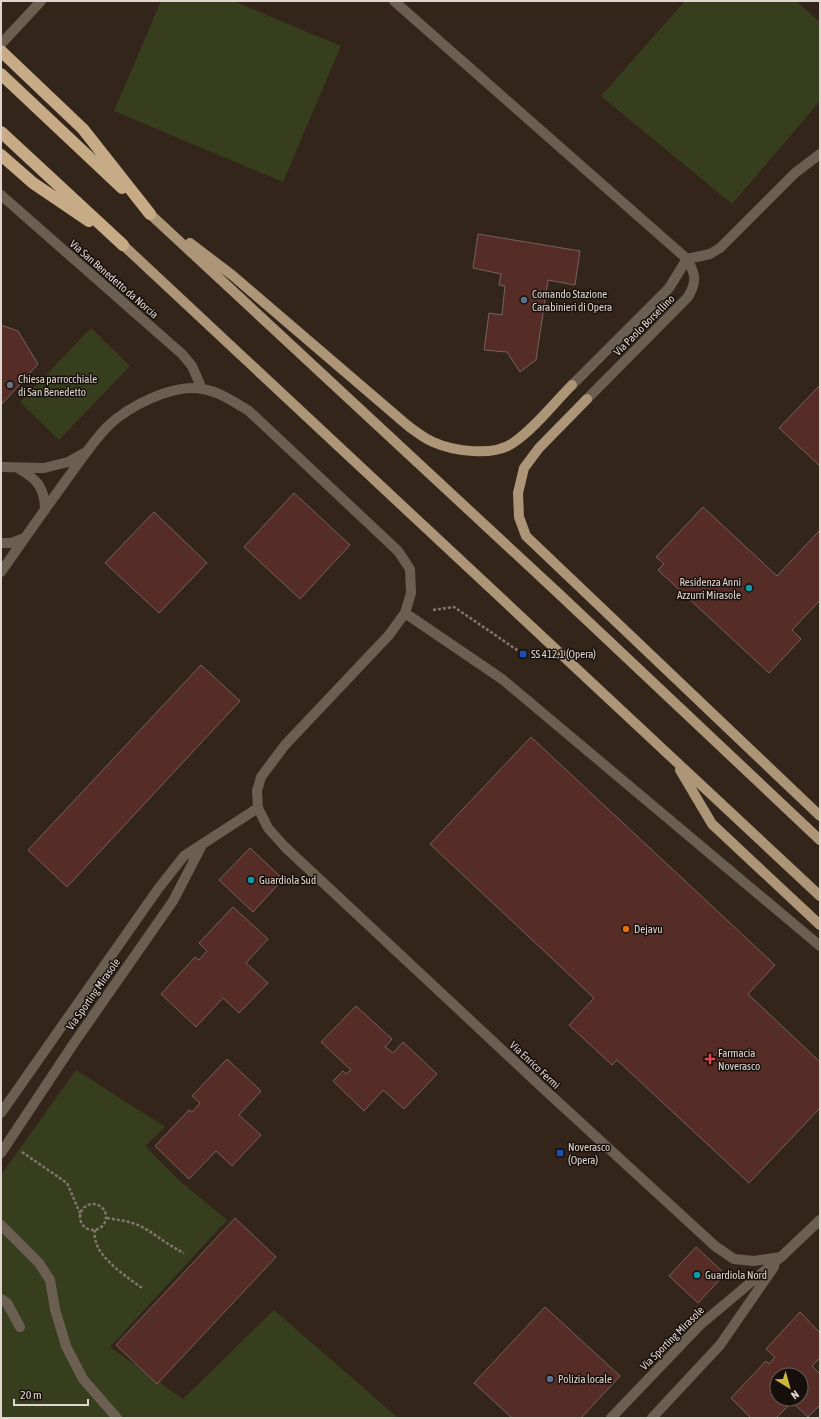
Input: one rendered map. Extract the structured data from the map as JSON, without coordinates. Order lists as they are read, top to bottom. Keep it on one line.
{"streets":{"street":["Via San Benedetto da Norcia","Via Paolo Borsellino","Via Sporting Mirasole","Via Enrico Fermi"]},"crossings":[["Via Sporting Mirasole","Via Enrico Fermi"]],"places":{"other":["Comando Stazione Carabinieri di Opera","Chiesa parrocchiale di San Benedetto","Residenza Anni Azzurri Mirasole","Guardiola Sud","Dejavu","Guardiola Nord","Polizia locale"],"transit":["SS 412,1 (Opera)","Noverasco (Opera)"],"health":["Farmacia Noverasco"]},"scale_bar":"20 m","north":"bottom right"}
